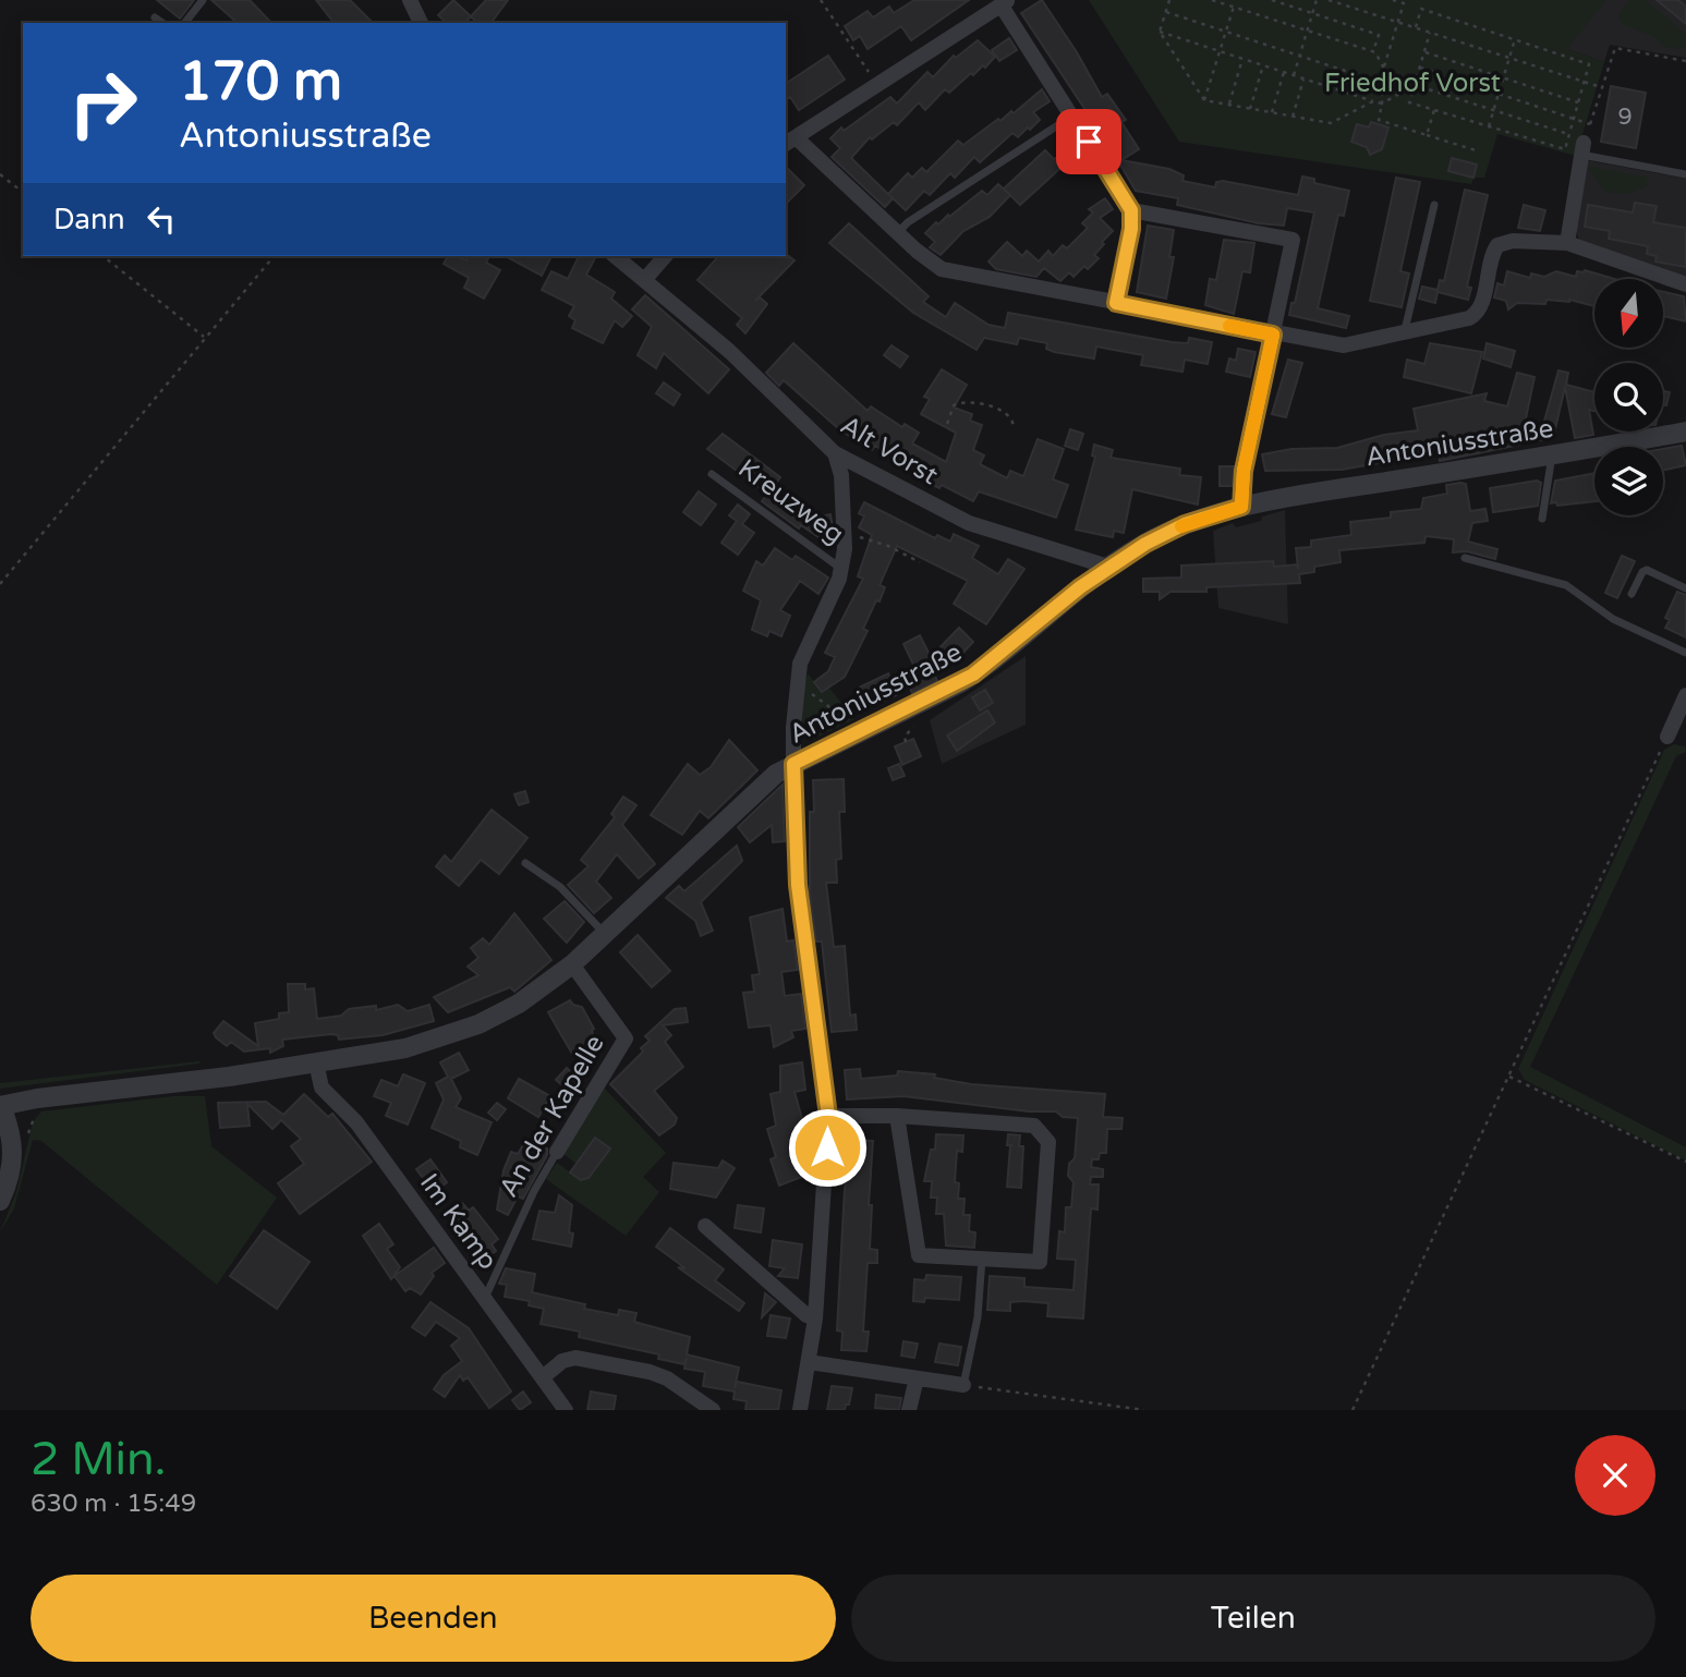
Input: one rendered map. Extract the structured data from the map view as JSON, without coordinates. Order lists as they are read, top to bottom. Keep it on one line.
{"streets":{"street":["Antoniusstraße","Alt Vorst","Kreuzweg","An der Kapelle","Im Kamp"]},"crossings":[["Antoniusstraße","Alt Vorst"],["Antoniusstraße","Kreuzweg"],["Antoniusstraße","An der Kapelle"],["Antoniusstraße","Im Kamp"],["Alt Vorst","Kreuzweg"],["An der Kapelle","Im Kamp"]],"parks":["Friedhof Vorst"],"house_numbers":["9"],"north":"bottom","page":{"turn":["170 m","Antoniusstraße"],"then":"Dann","heading":["2 Min.","630 m · 15:49"],"buttons":["Beenden","Teilen"]}}
